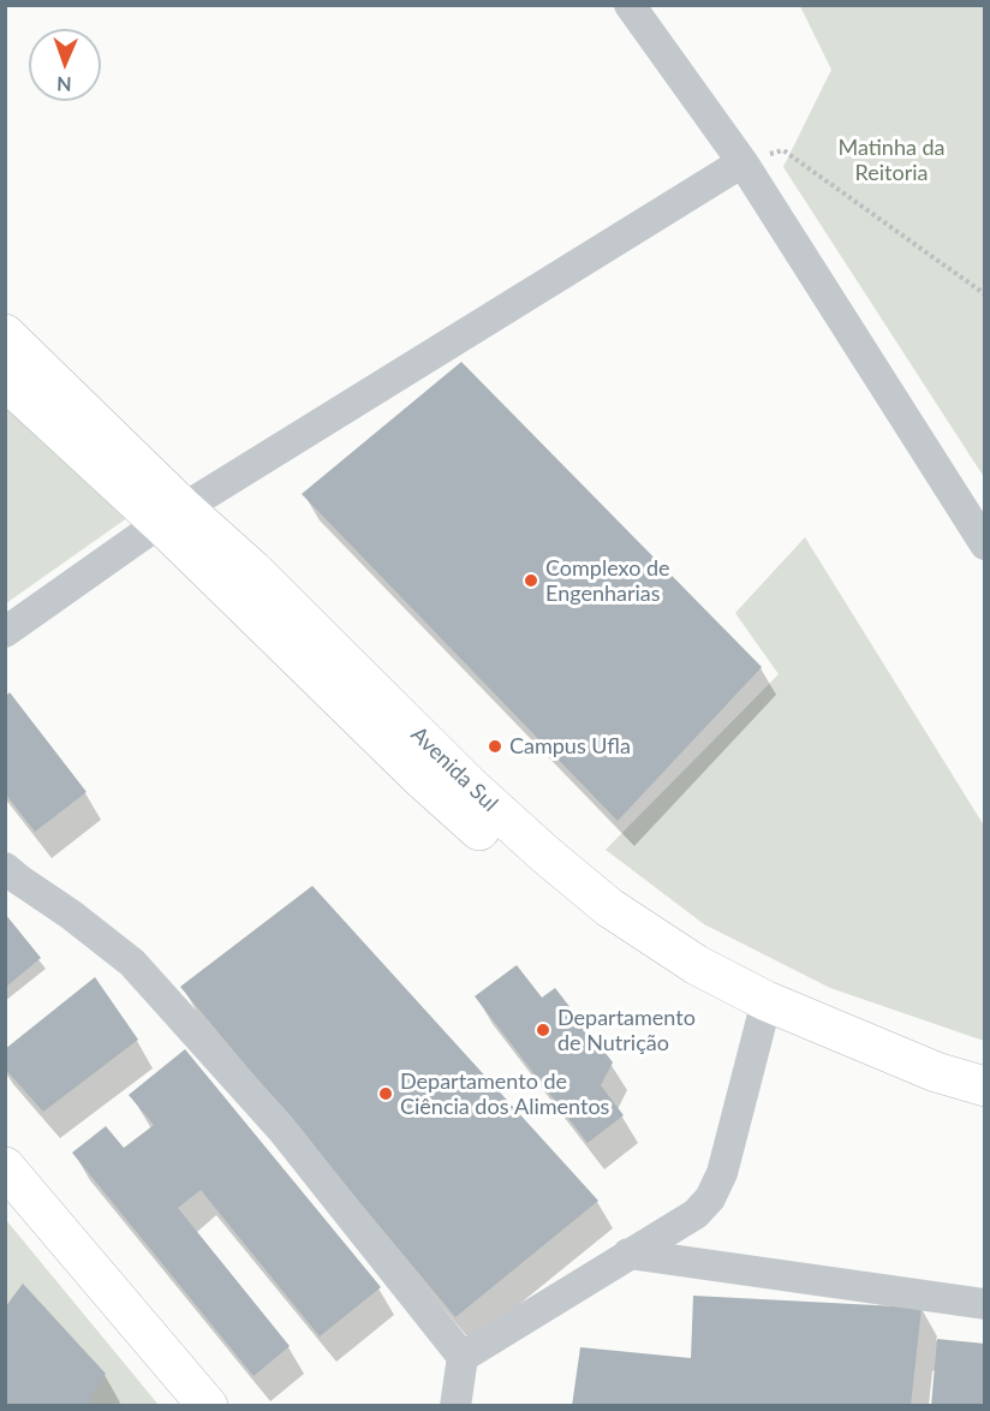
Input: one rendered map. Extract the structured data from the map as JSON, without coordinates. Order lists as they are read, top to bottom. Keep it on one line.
{"streets":{"street":["Avenida Sul"]},"parks":["Matinha da Reitoria"],"places":["Complexo de Engenharias","Campus Ufla","Departamento de Nutrição","Departamento de Ciência dos Alimentos"],"north":"bottom"}
